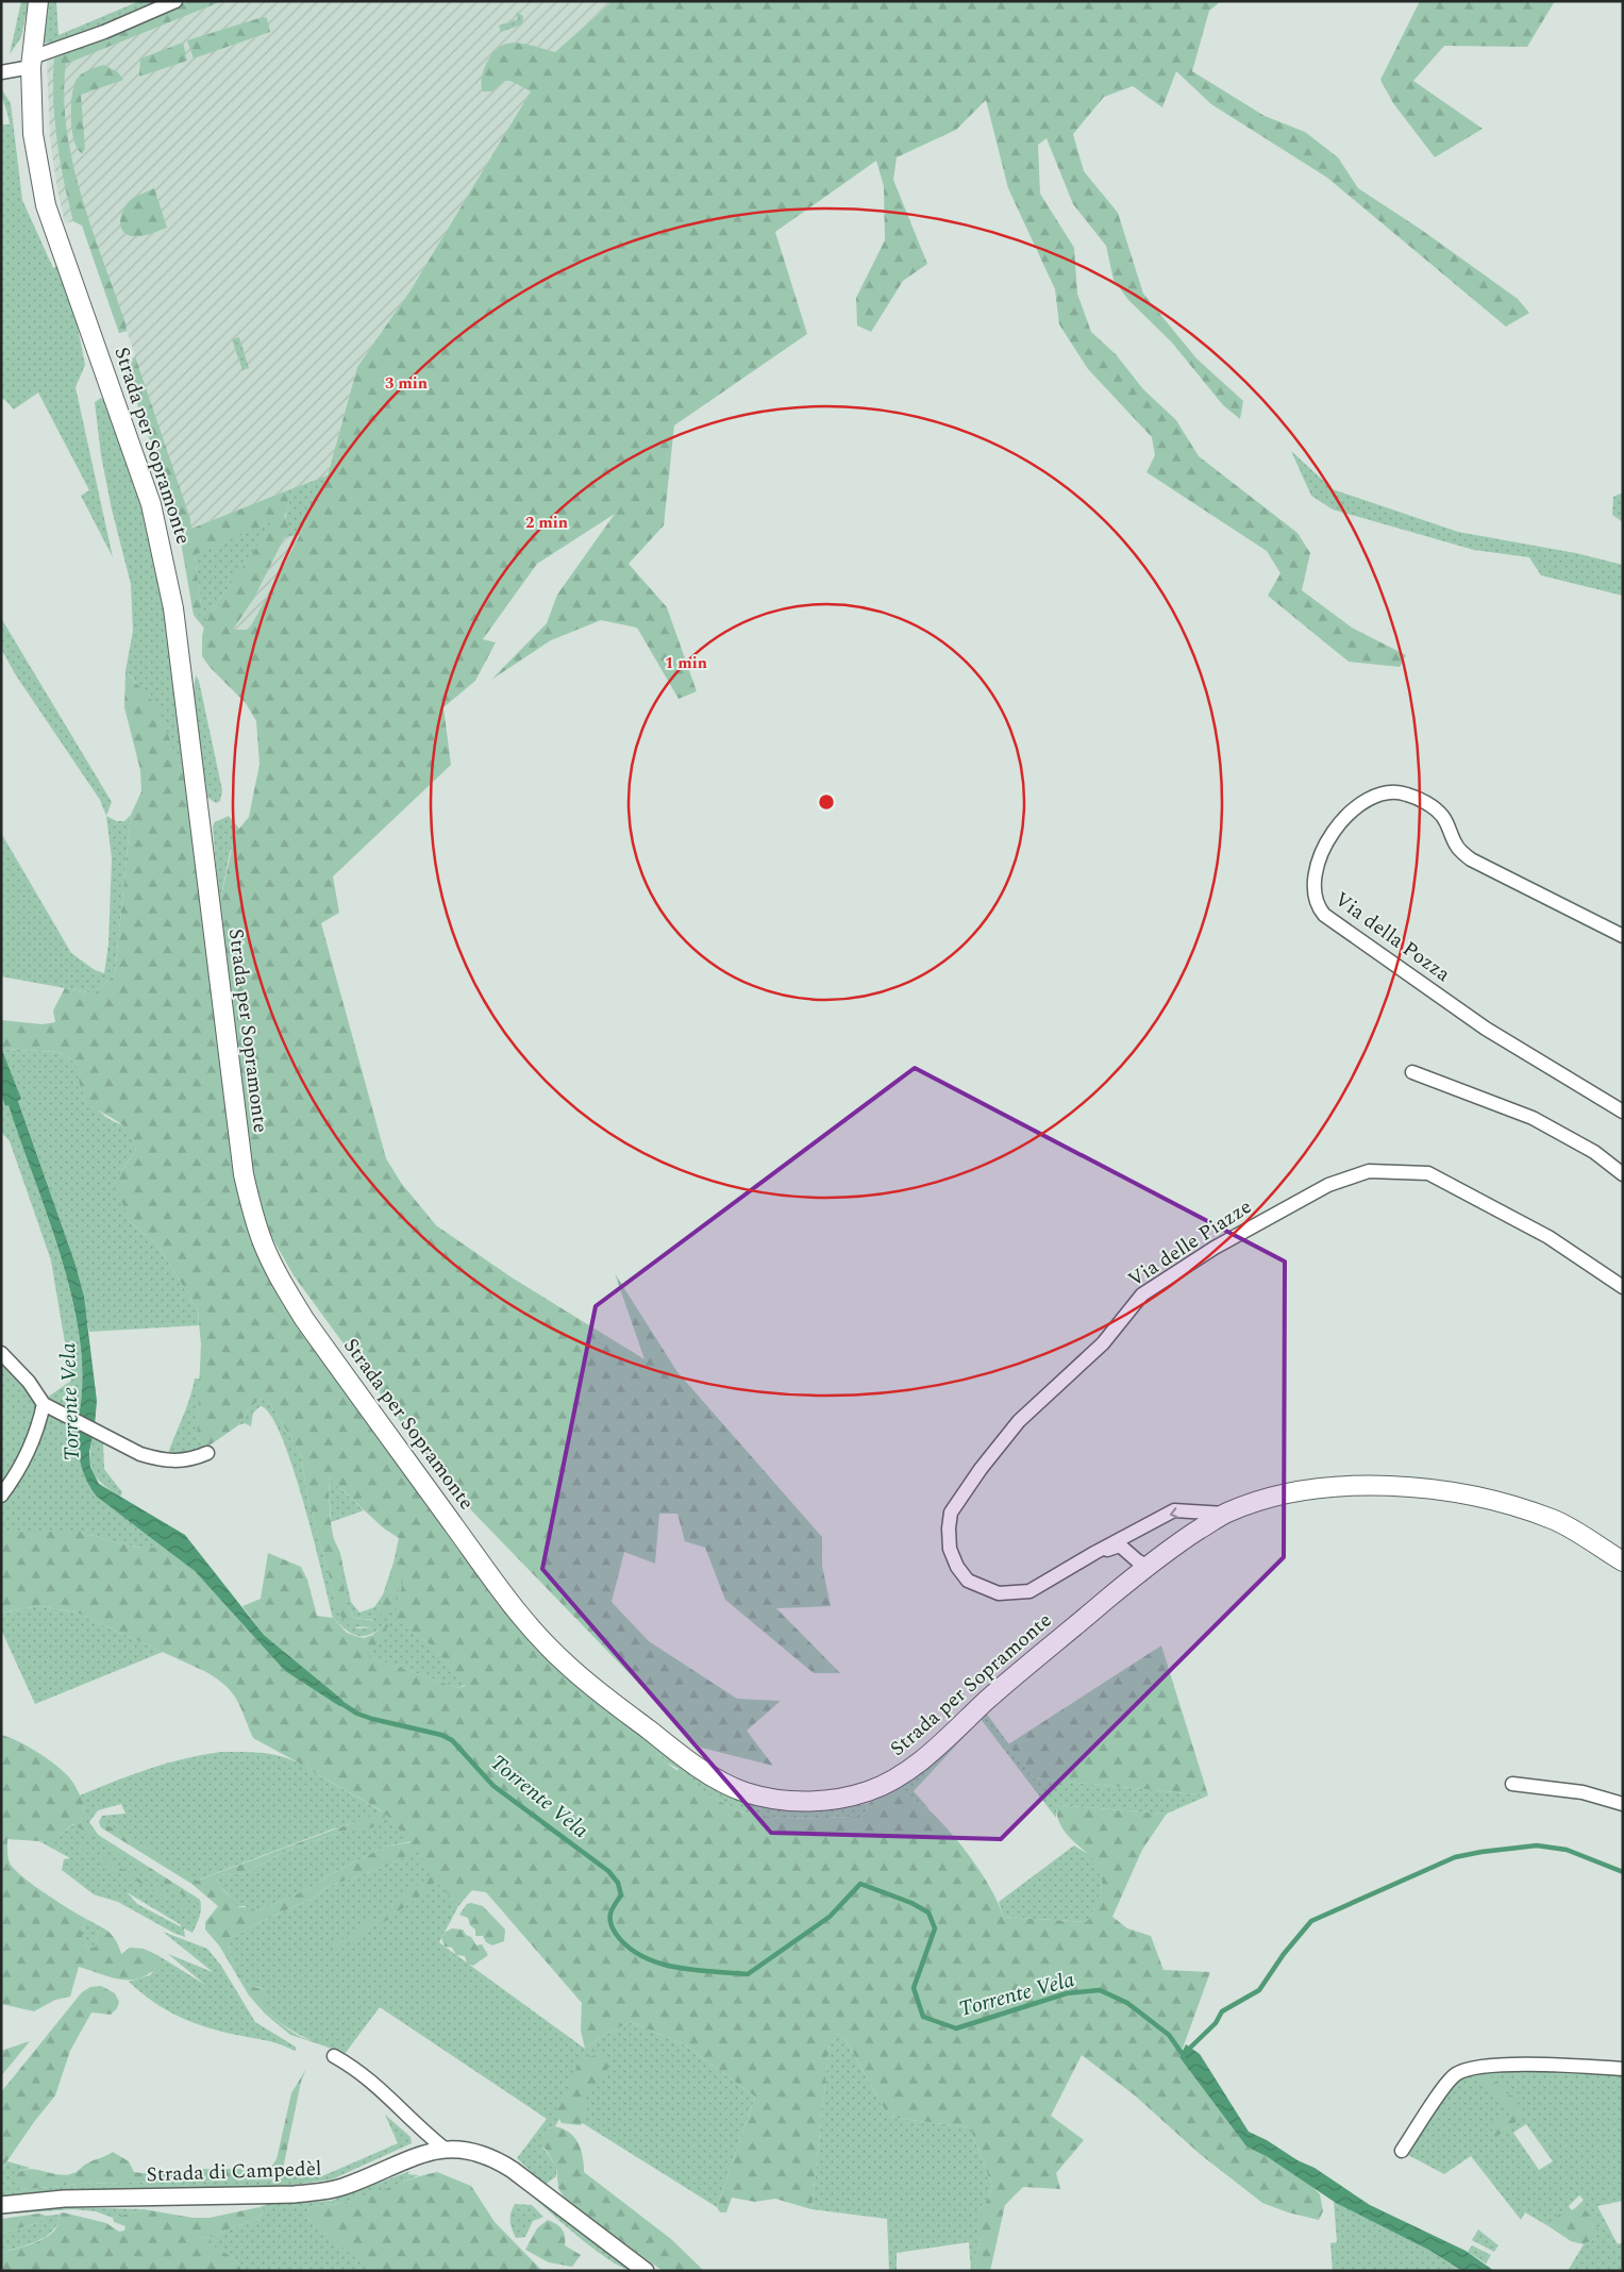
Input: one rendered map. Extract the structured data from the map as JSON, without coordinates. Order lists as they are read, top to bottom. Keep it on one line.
{"streets":{"main road":["Strada per Sopramonte"],"street":["Via della Pozza","Via delle Piazze","Strada di Campedèl"]},"crossings":[["Strada per Sopramonte","Via delle Piazze"]],"water":["Torrente Vela"],"rings":["3 min","2 min","1 min"]}
